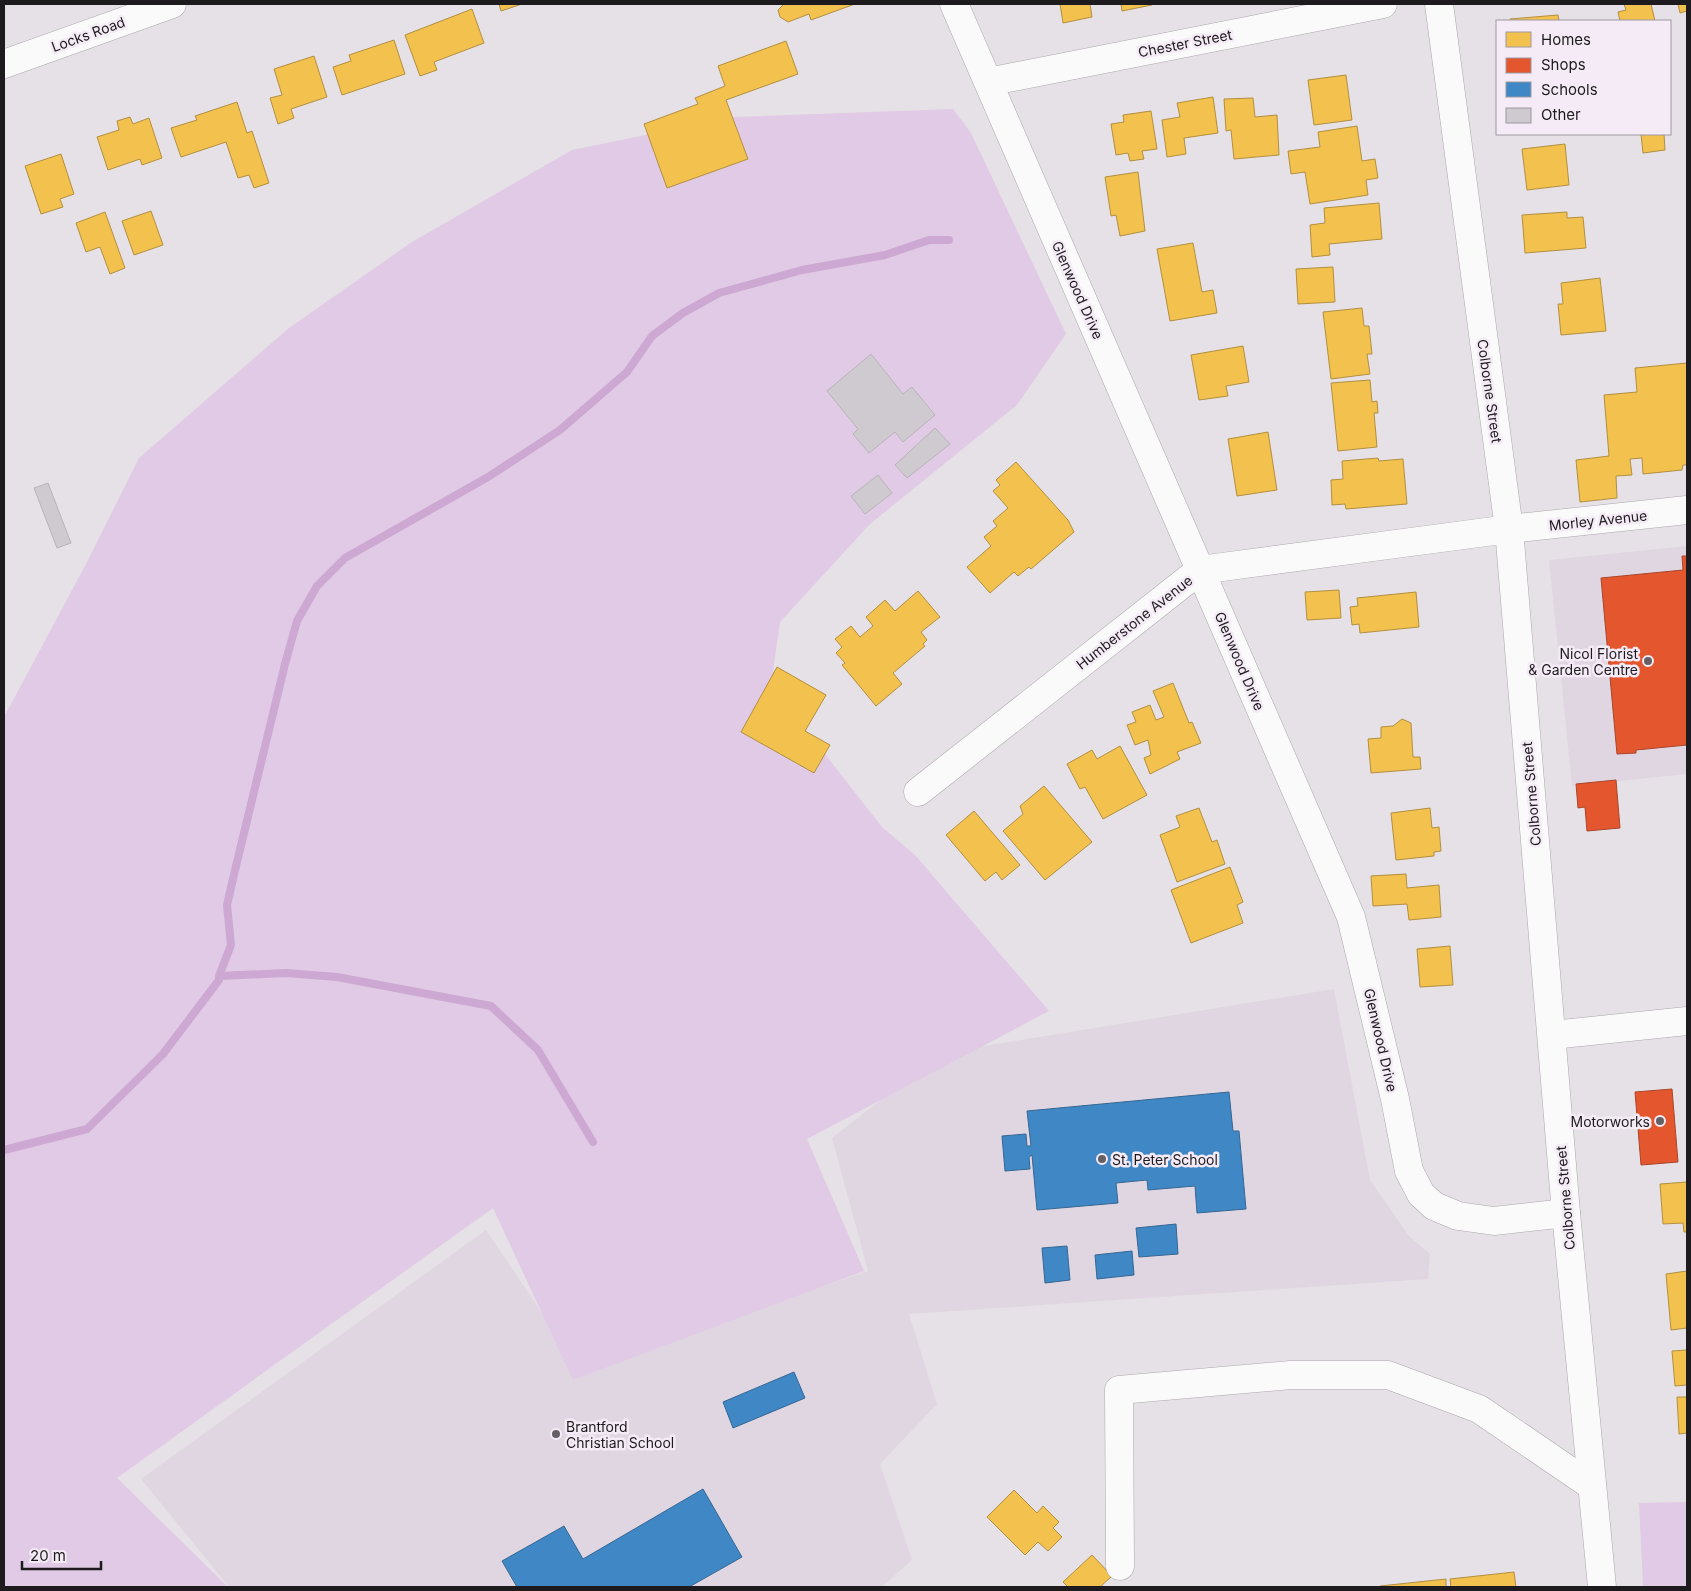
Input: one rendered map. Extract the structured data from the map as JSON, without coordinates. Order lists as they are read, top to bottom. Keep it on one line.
{"streets":{"street":["Locks Road","Chester Street","Glenwood Drive","Colborne Street","Morley Avenue","Humberstone Avenue"]},"crossings":[["Chester Street","Glenwood Drive"],["Glenwood Drive","Colborne Street"],["Glenwood Drive","Humberstone Avenue"],["Colborne Street","Morley Avenue"],["Colborne Street","Humberstone Avenue"],["Morley Avenue","Humberstone Avenue"]],"places":["Nicol Florist & Garden Centre","Motorworks","St. Peter School","Brantford Christian School"],"legend":["Homes","Shops","Schools","Other"],"scale_bar":"20 m"}
